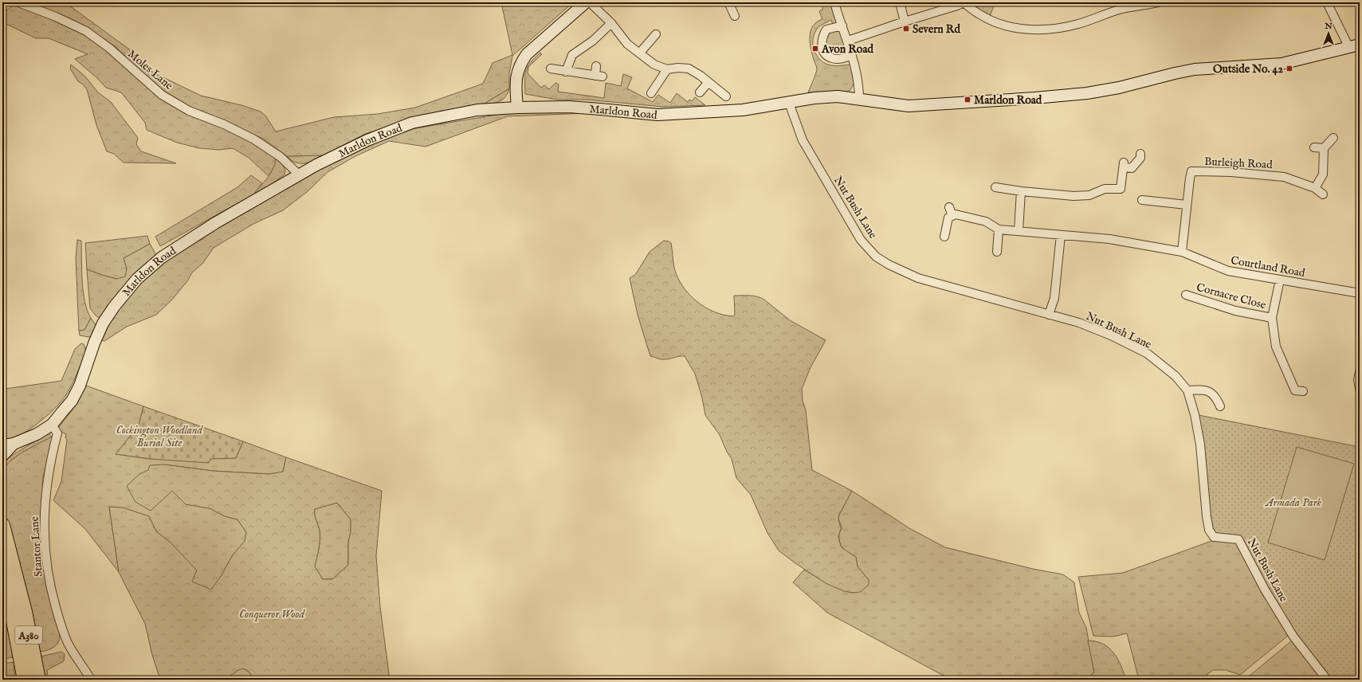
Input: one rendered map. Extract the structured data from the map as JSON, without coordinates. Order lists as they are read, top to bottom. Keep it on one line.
{"streets":{"highway":["A380"],"street":["Moles Lane","Marldon Road","Burleigh Road","Nut Bush Lane","Courtland Road","Cornacre Close","Stantor Lane"]},"crossings":[["Moles Lane","Marldon Road"],["Marldon Road","Nut Bush Lane"],["Marldon Road","Stantor Lane"],["Burleigh Road","Courtland Road"]],"parks":["Cockington Woodland Burial Site","Armada Park","Conqueror Wood"],"places":{"transit":["Severn Rd","Avon Road","Outside No. 42","Marldon Road"]},"north":"top"}
